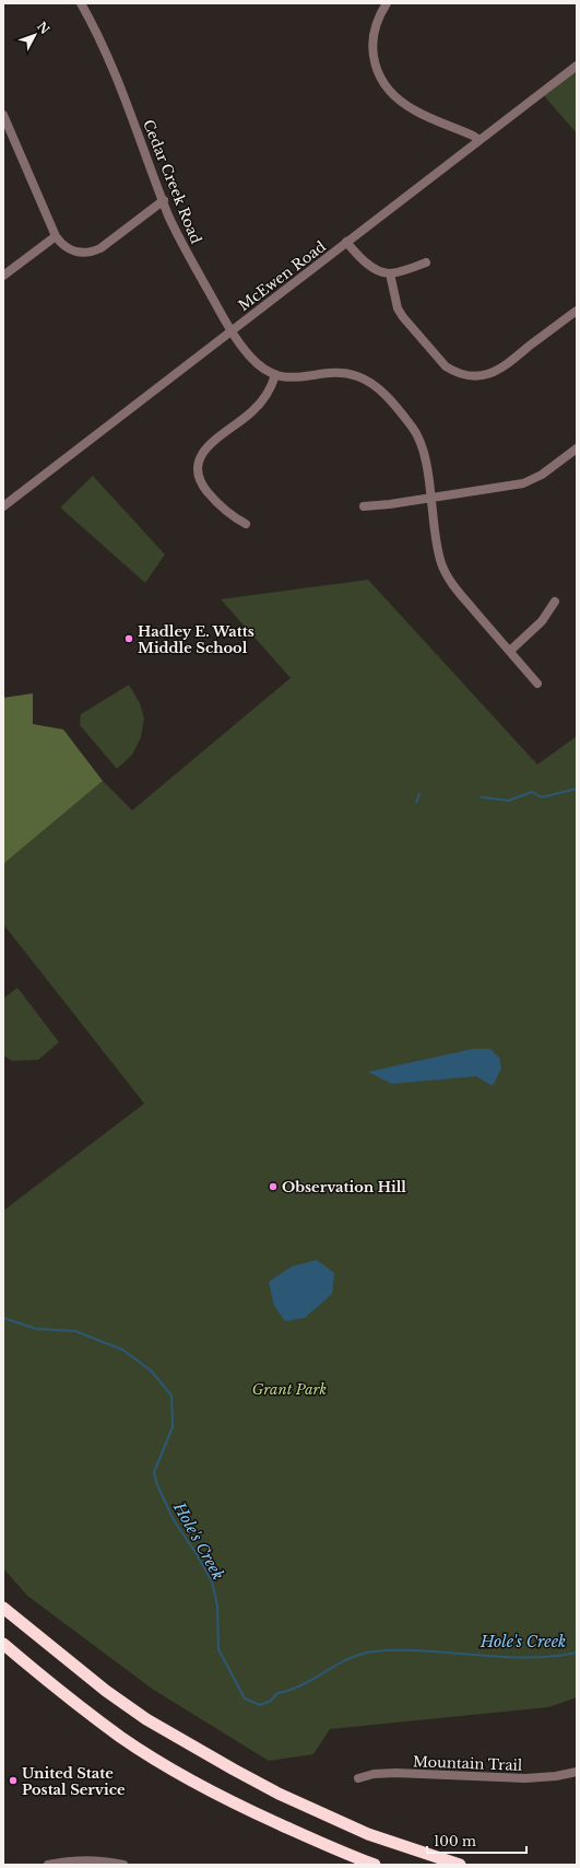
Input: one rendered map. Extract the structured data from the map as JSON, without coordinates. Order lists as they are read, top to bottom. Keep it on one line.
{"streets":{"street":["Cedar Creek Road","McEwen Road","Mountain Trail"]},"crossings":[["Cedar Creek Road","McEwen Road"]],"water":["Hole's Creek"],"parks":["Grant Park"],"places":["Hadley E. Watts Middle School","Observation Hill","United State Postal Service"],"scale_bar":"100 m","north":"top right"}
